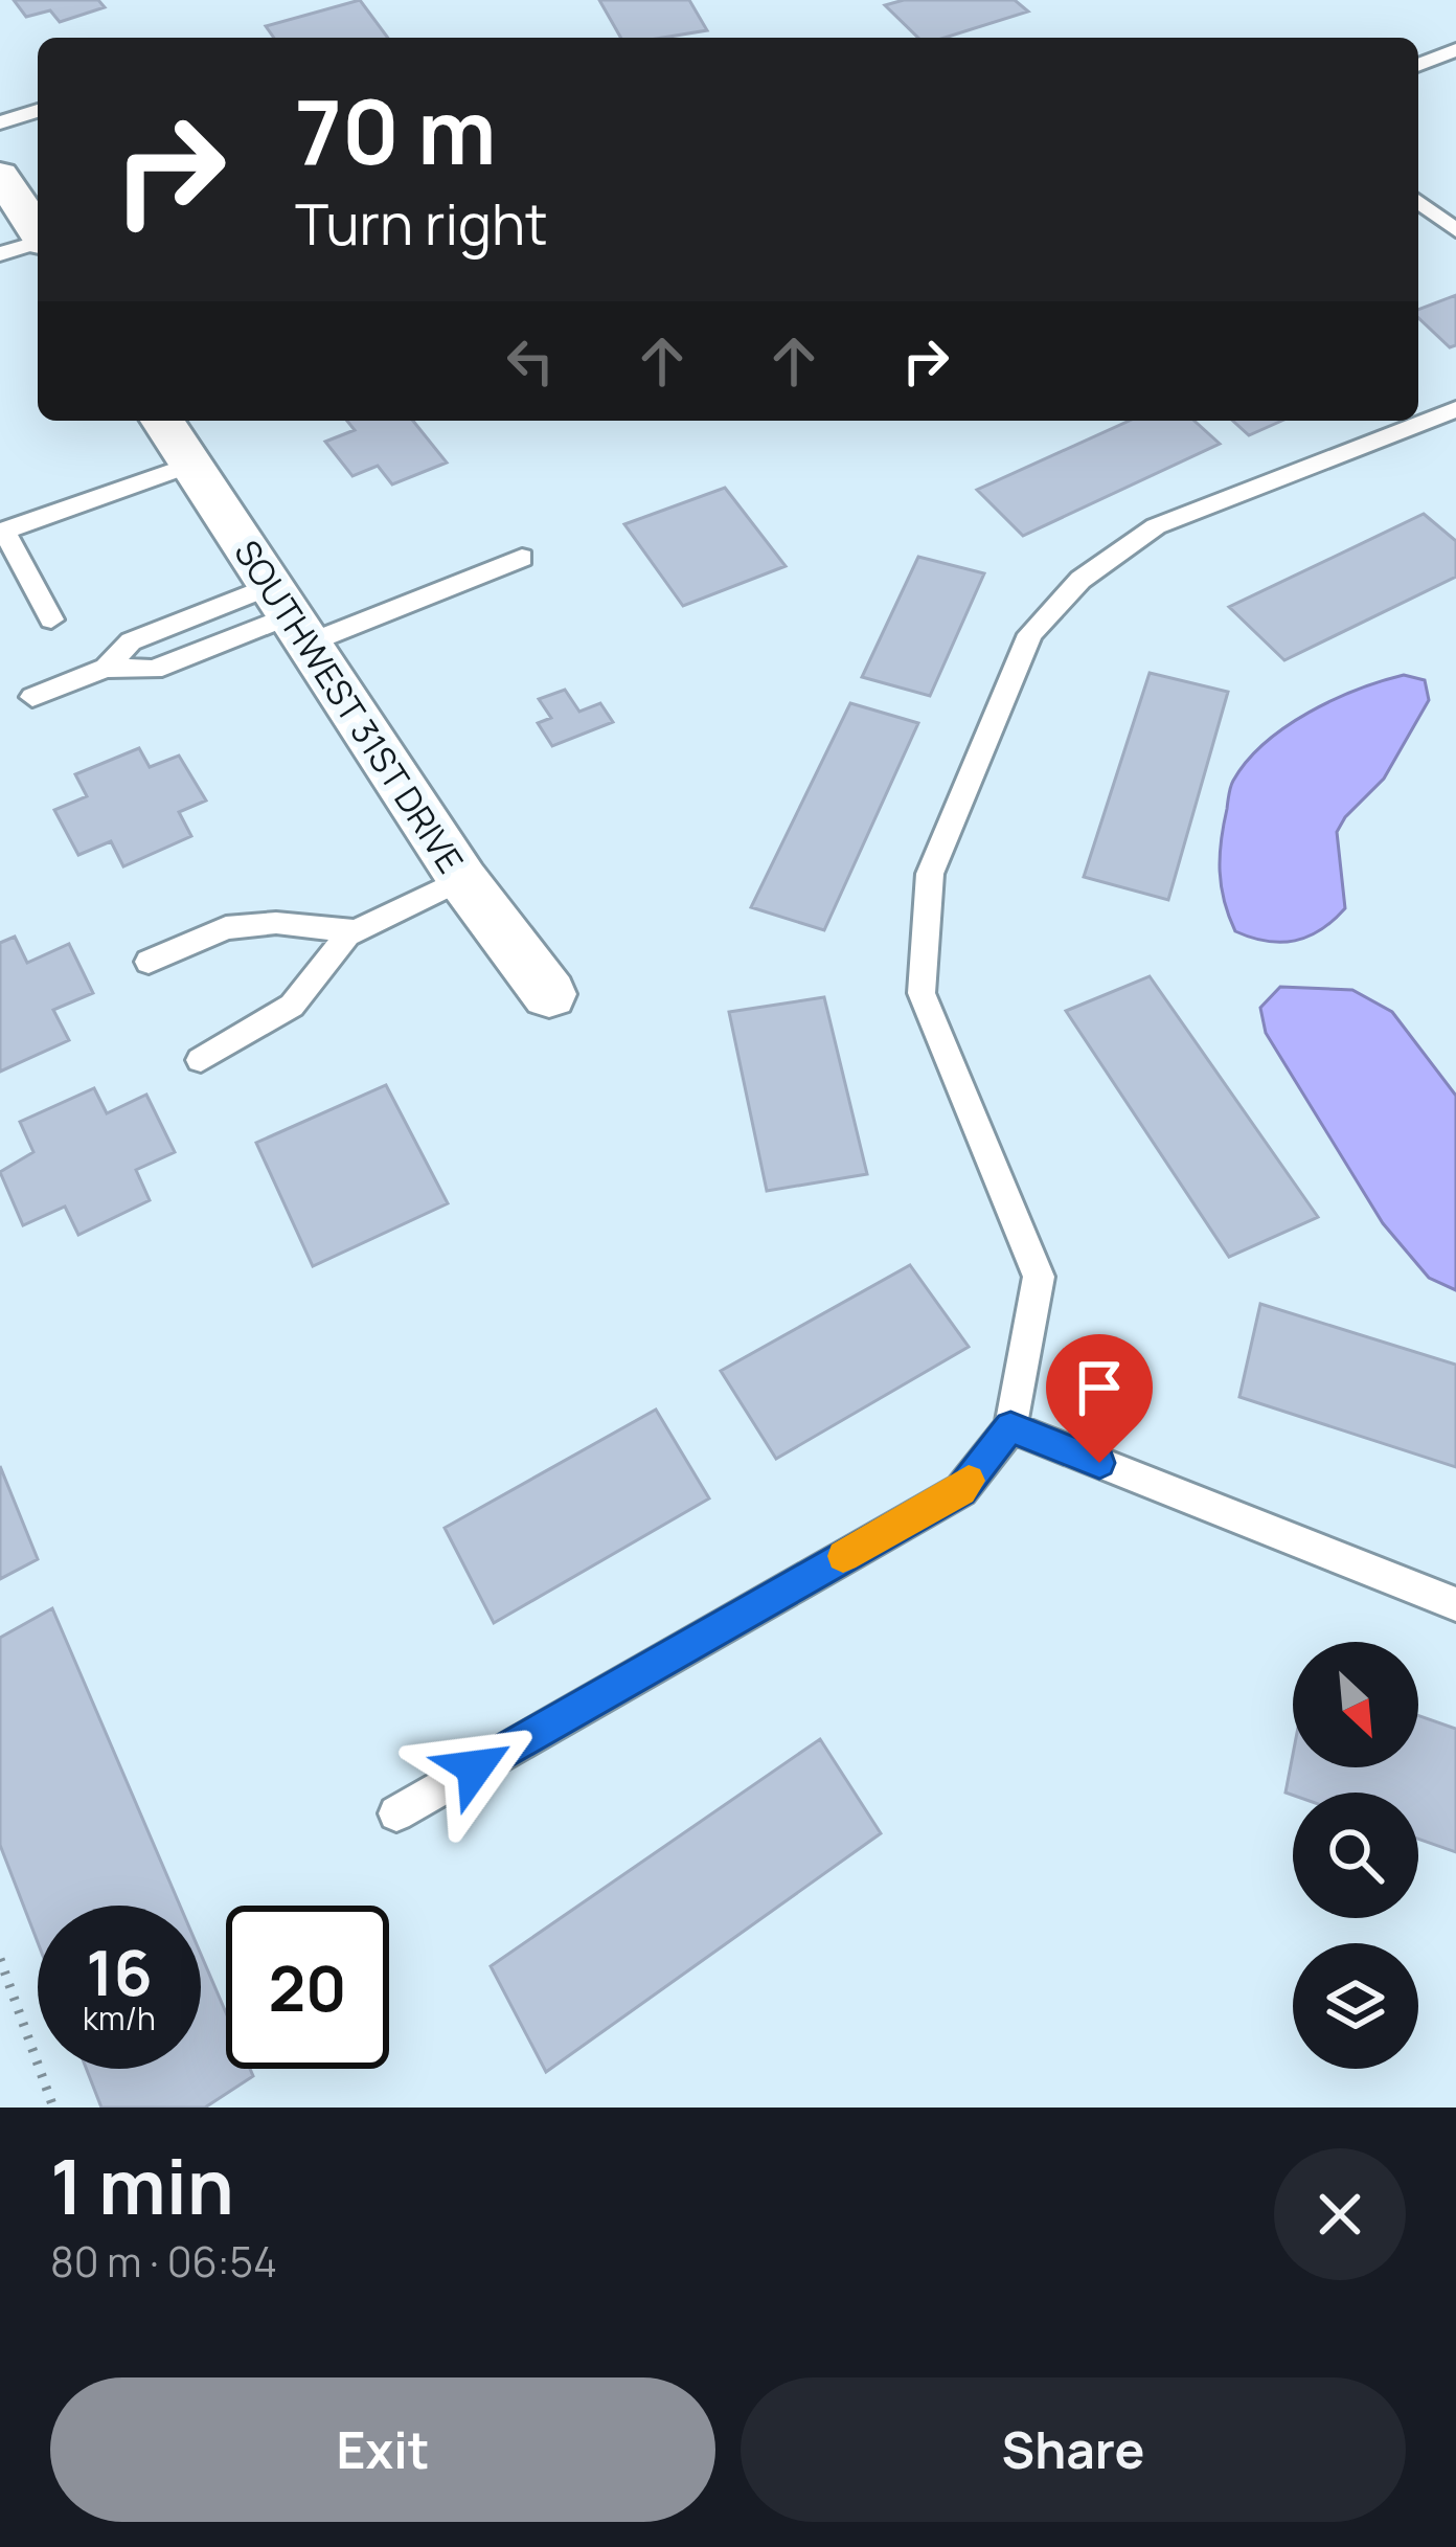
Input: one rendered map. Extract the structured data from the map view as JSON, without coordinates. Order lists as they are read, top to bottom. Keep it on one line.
{"streets":{"street":["SOUTHWEST 31ST DRIVE"]},"north":"bottom right","page":{"turn":["70 m","Turn right"],"speed":"16 km/h","limit":"20","heading":["1 min","80 m · 06:54"],"buttons":["Exit","Share"]}}
